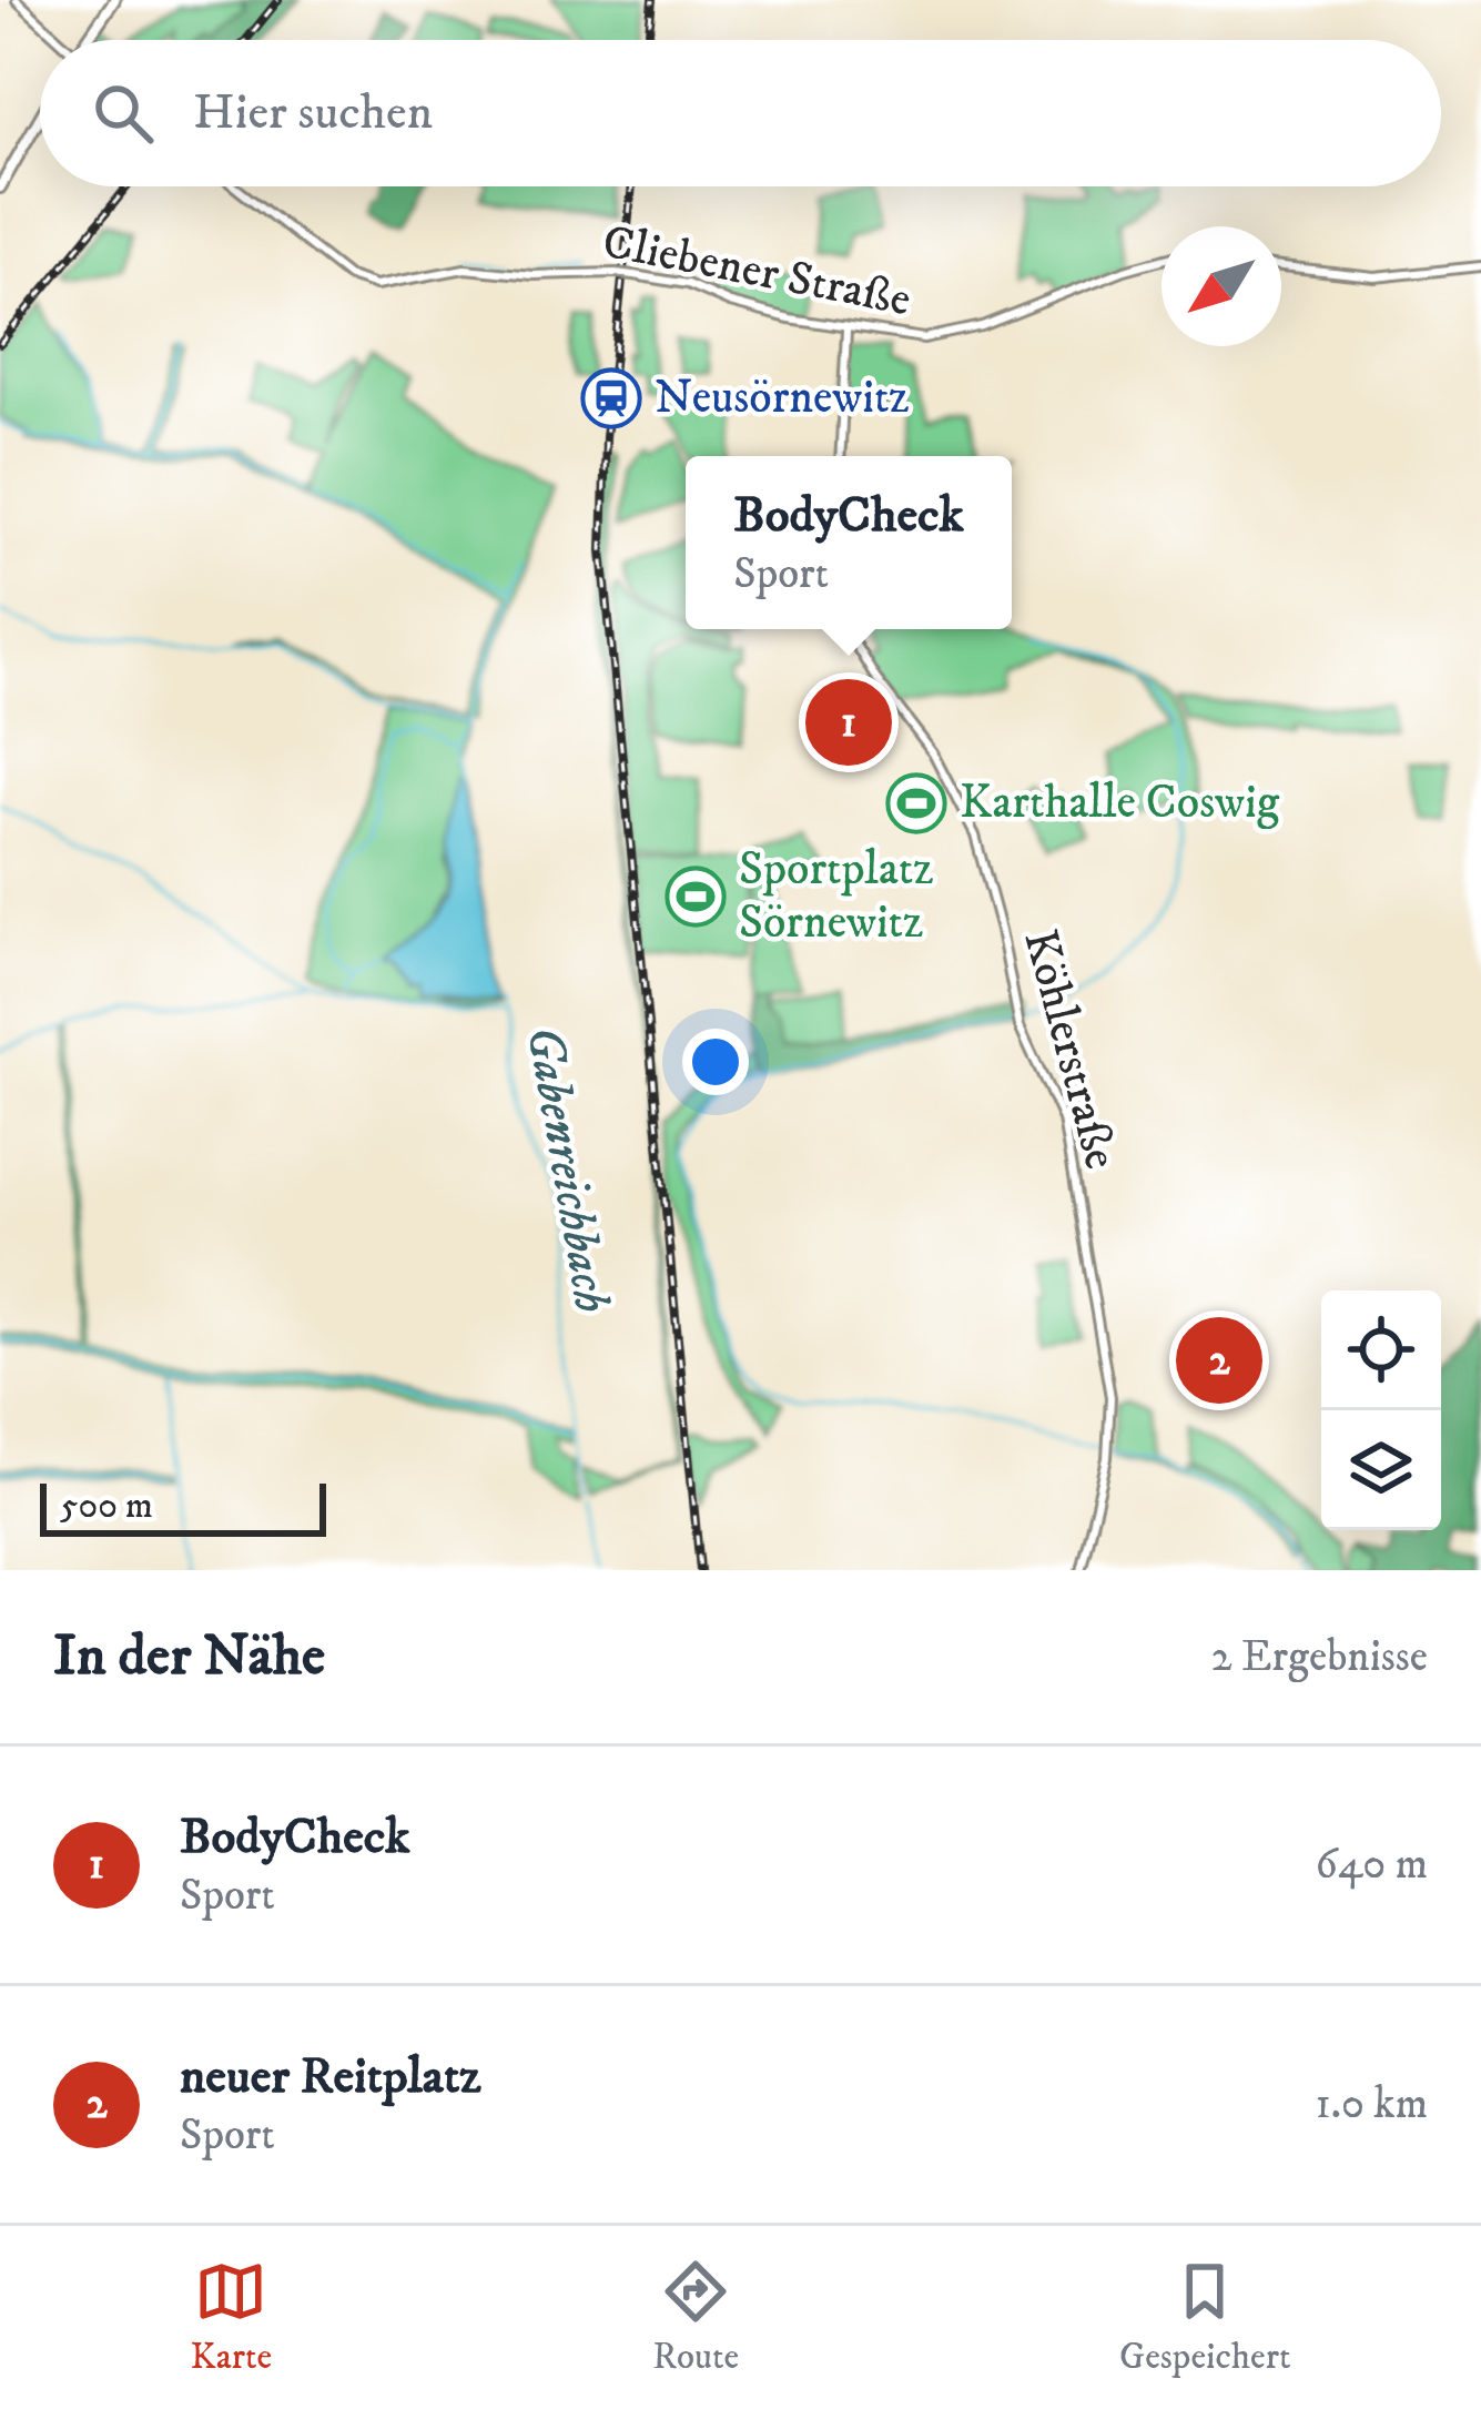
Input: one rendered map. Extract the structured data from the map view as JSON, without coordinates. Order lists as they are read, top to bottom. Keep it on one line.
{"streets":{"street":["Cliebener Straße","Köhlerstraße"]},"water":["Gabenreichbach"],"places":{"station":["Neusörnewitz"],"sports":["Karthalle Coswig","Sportplatz Sörnewitz"]},"scale_bar":"500 m","north":"bottom left","page":{"search":"Hier suchen","popup":["BodyCheck","Sport"],"pins":["1","2"],"scale":"500 m","heading":["In der Nähe","2 Ergebnisse"],"list":[{"mark":"1","name":"BodyCheck","note":"Sport","value":"640 m"},{"mark":"2","name":"neuer Reitplatz","note":"Sport","value":"1.0 km"}],"nav":["Karte","Route","Gespeichert"]}}
